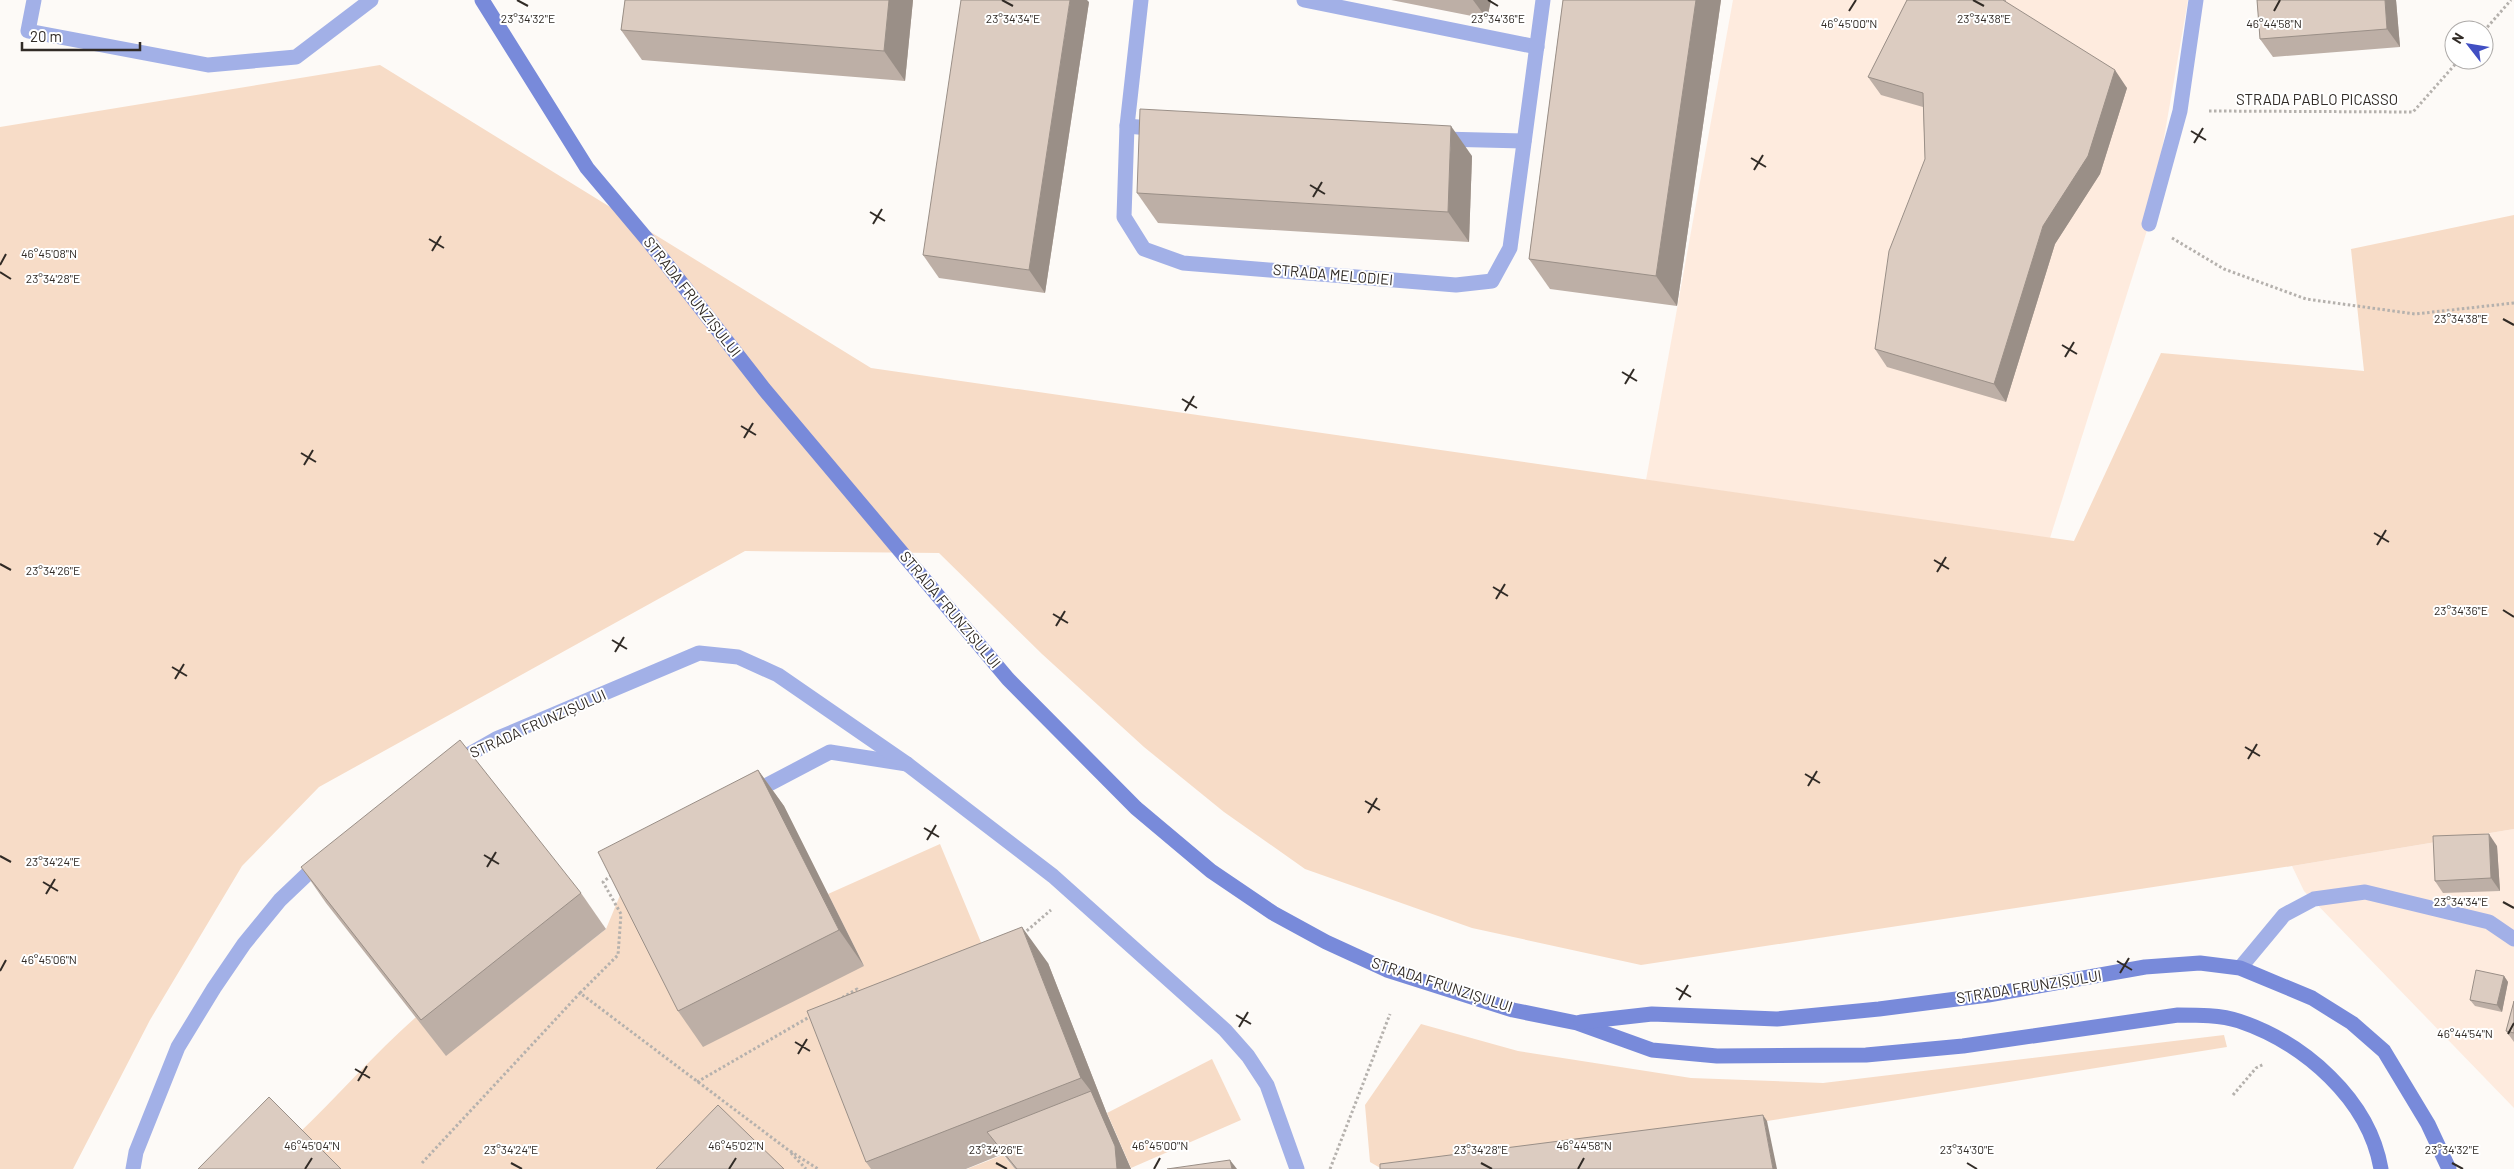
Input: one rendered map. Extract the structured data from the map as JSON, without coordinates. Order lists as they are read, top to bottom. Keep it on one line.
{"streets":{"main road":["STRADA FRUNZIȘULUI"],"street":["STRADA MELODIEI"],"path":["STRADA PABLO PICASSO"]},"scale_bar":"20 m","north":"top left","coordinates":["23°34'32\"E","23°34'36\"E","23°34'38\"E","23°34'34\"E","46°45'00\"N","46°44'58\"N","46°45'08\"N","23°34'28\"E","23°34'26\"E","23°34'24\"E","46°45'06\"N","46°44'54\"N","46°45'04\"N","46°45'02\"N","23°34'30\"E"]}
